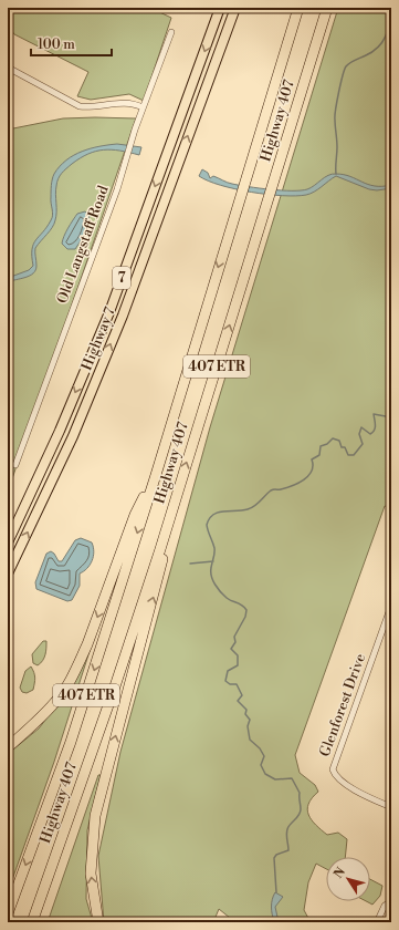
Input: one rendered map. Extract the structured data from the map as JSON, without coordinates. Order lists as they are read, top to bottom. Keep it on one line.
{"streets":{"highway":["Highway 407","407 ETR"],"main road":["7","Highway 7"],"street":["Old Langstaff Road","Glenforest Drive"]},"scale_bar":"100 m","north":"top left"}
